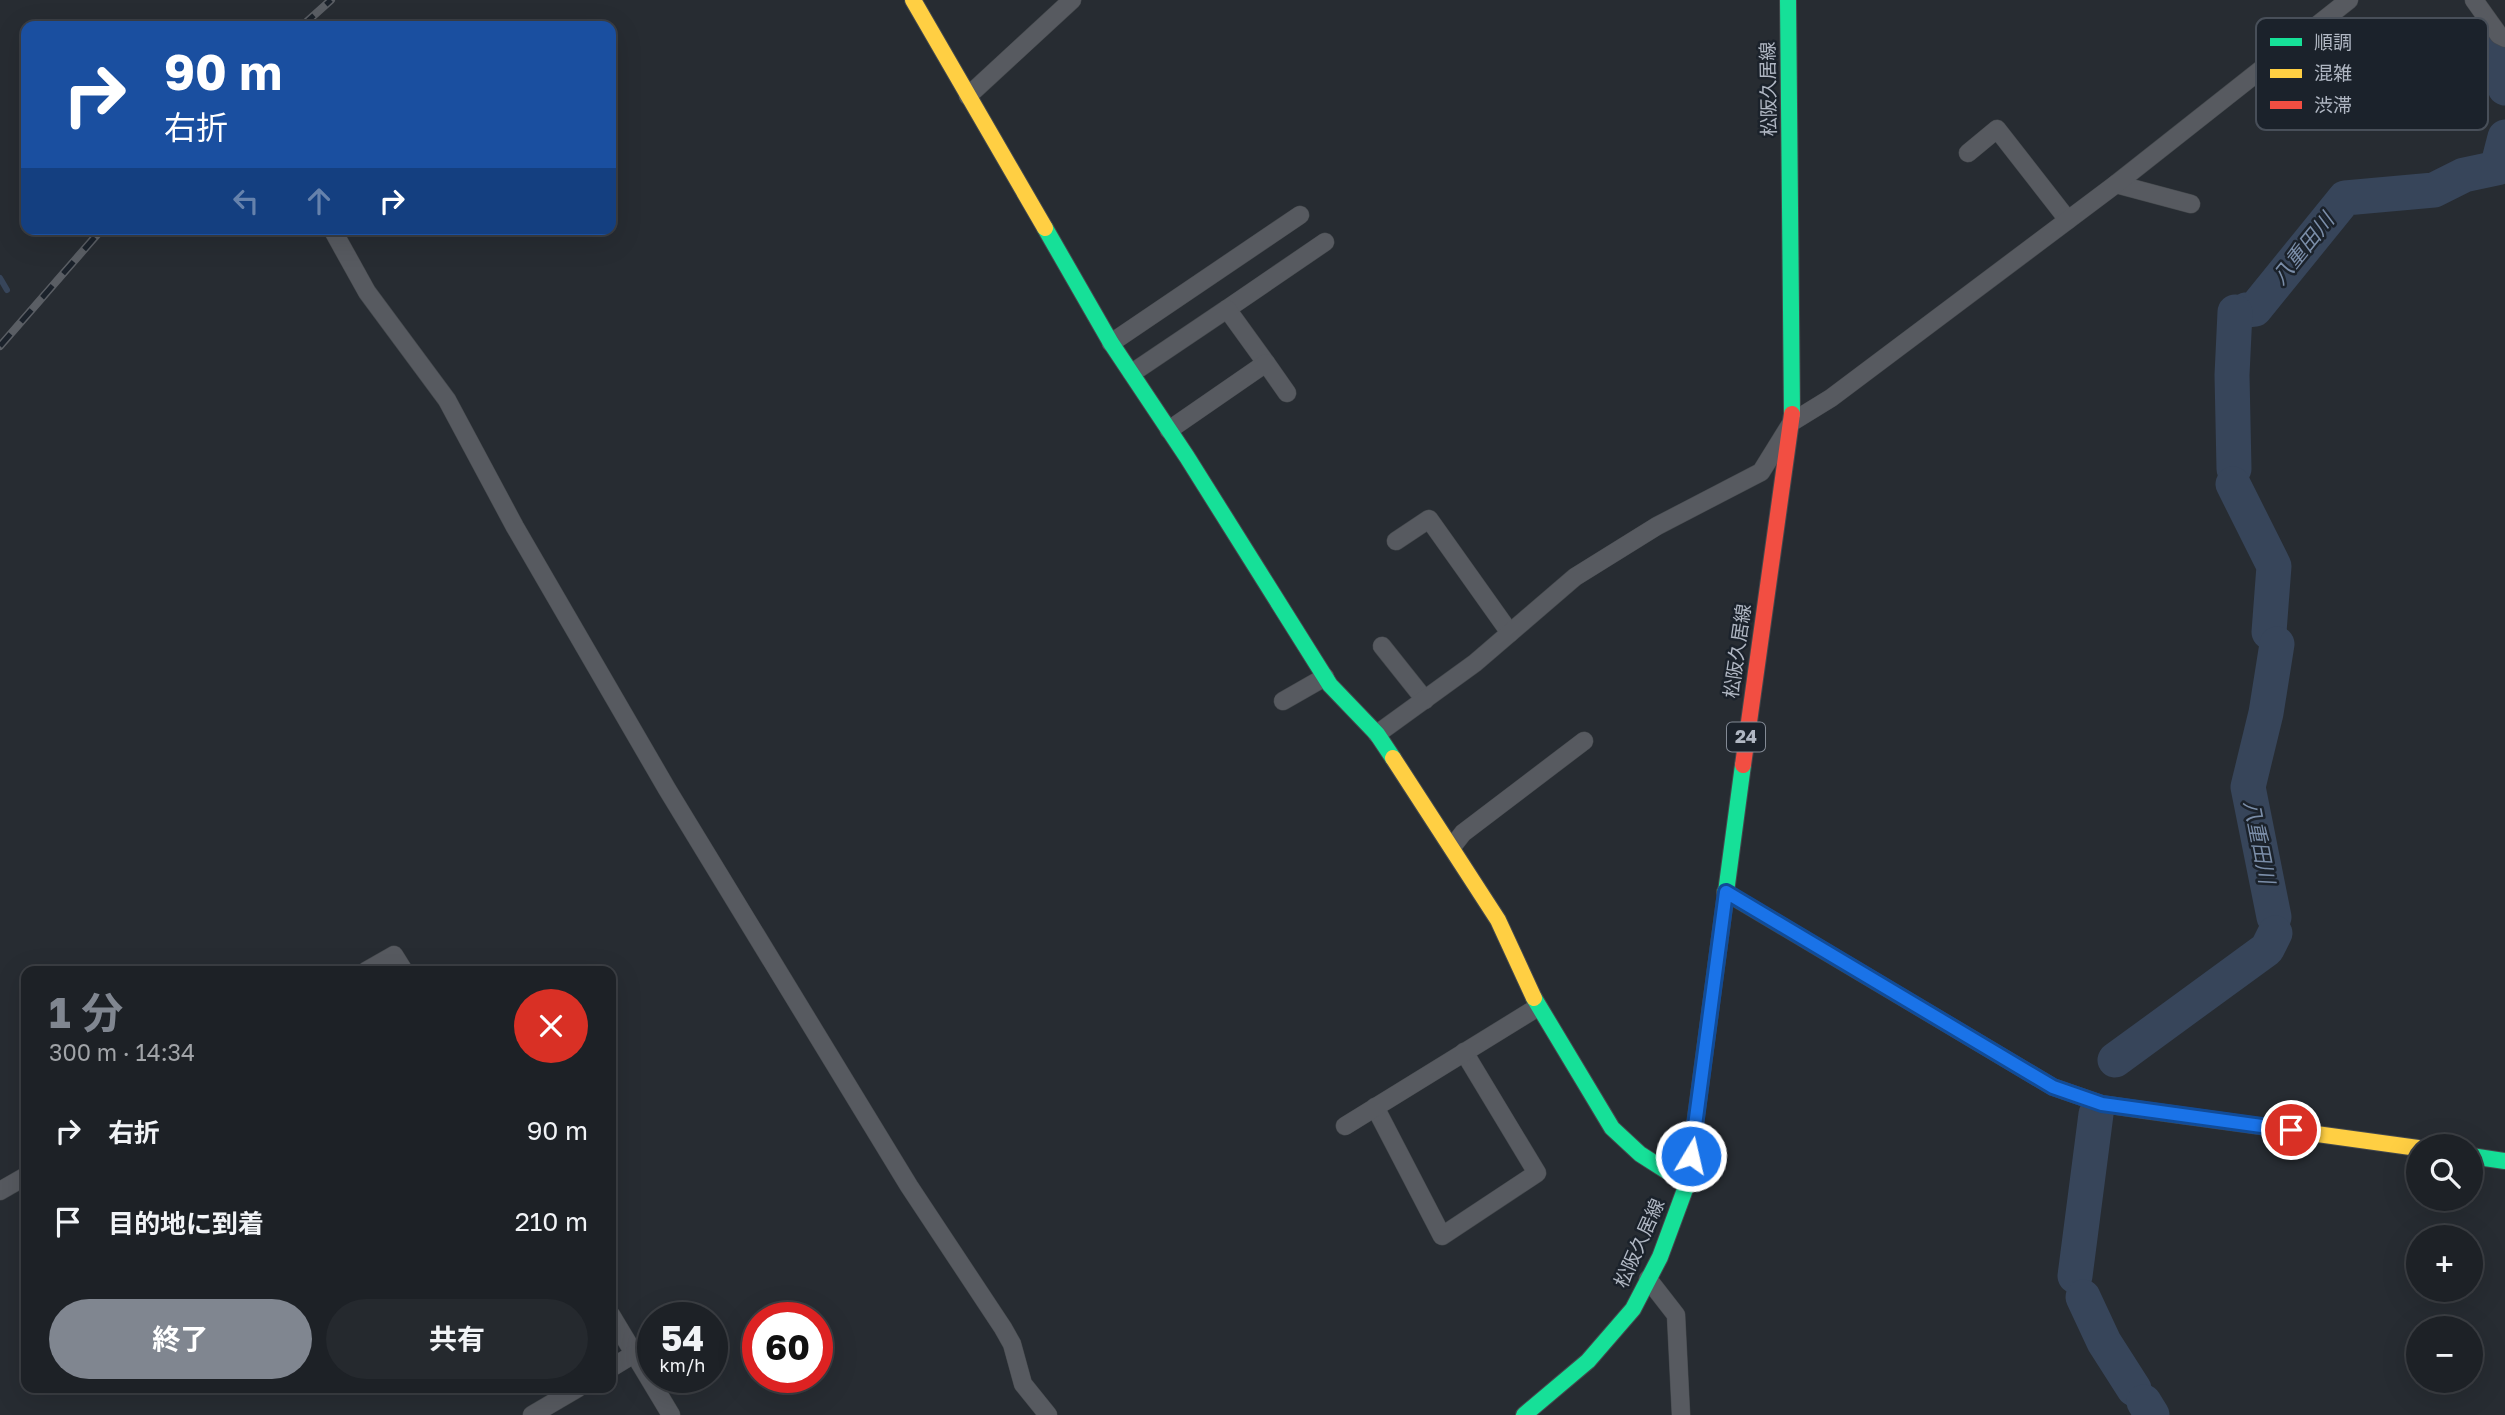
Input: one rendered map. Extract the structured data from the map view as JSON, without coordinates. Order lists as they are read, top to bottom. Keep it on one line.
{"streets":{"street":["松阪久居線","24"]},"water":["八重田川"],"legend":["順調","混雑","渋滞"],"page":{"turn":["90 m","右折"],"heading":["1 分","300 m · 14:34"],"list":[{"name":"右折","value":"90 m"},{"name":"目的地に到着","value":"210 m"}],"map_buttons":["+","−"],"buttons":["終了","共有"],"speed":"54 km/h","limit":"60"}}
